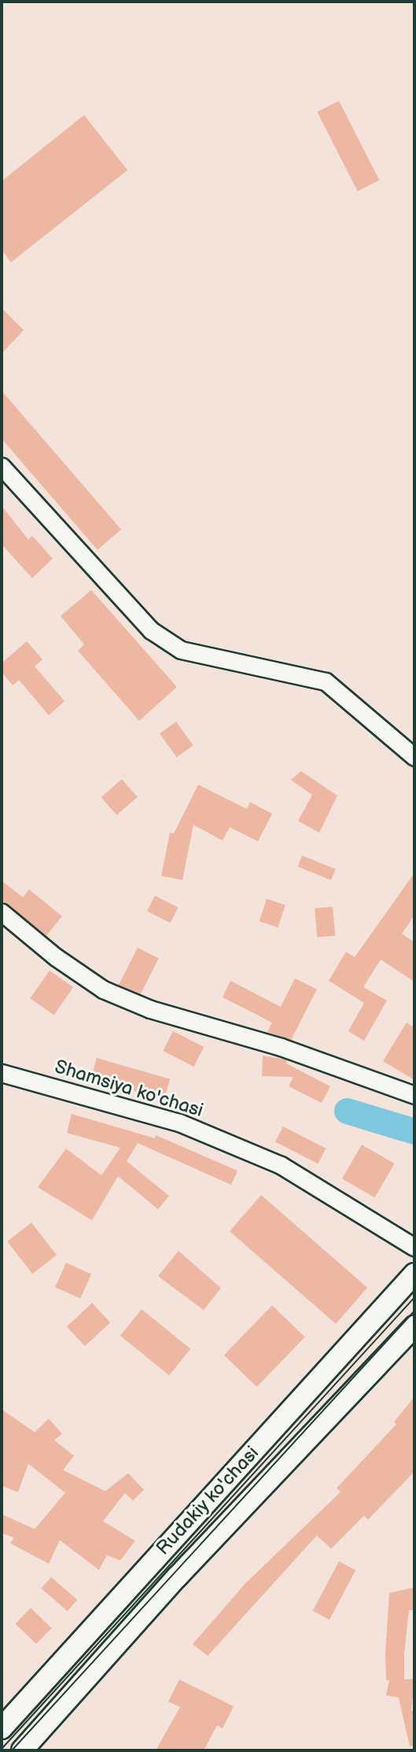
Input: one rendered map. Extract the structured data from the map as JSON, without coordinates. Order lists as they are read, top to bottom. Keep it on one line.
{"streets":{"main road":["Rudakiy ko'chasi"],"street":["Shamsiya ko'chasi"]}}
